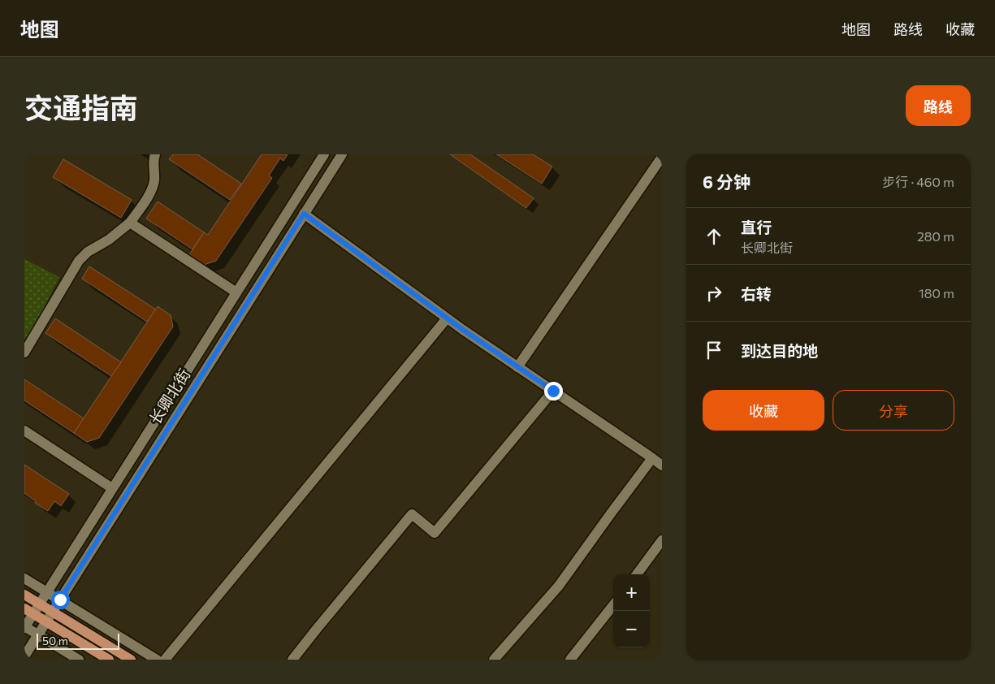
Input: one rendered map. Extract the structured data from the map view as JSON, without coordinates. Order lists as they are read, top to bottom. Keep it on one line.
{"streets":{"street":["长卿北街"]},"scale_bar":"50 m","page":{"header":"地图","nav":["地图","路线","收藏"],"title":"交通指南","buttons":["路线",["收藏","分享"]],"heading":["6 分钟","步行 · 460 m"],"list":[["直行","长卿北街","280 m"],["右转","180 m"],"到达目的地"],"map_buttons":["+","−"],"scale":"50 m"}}
